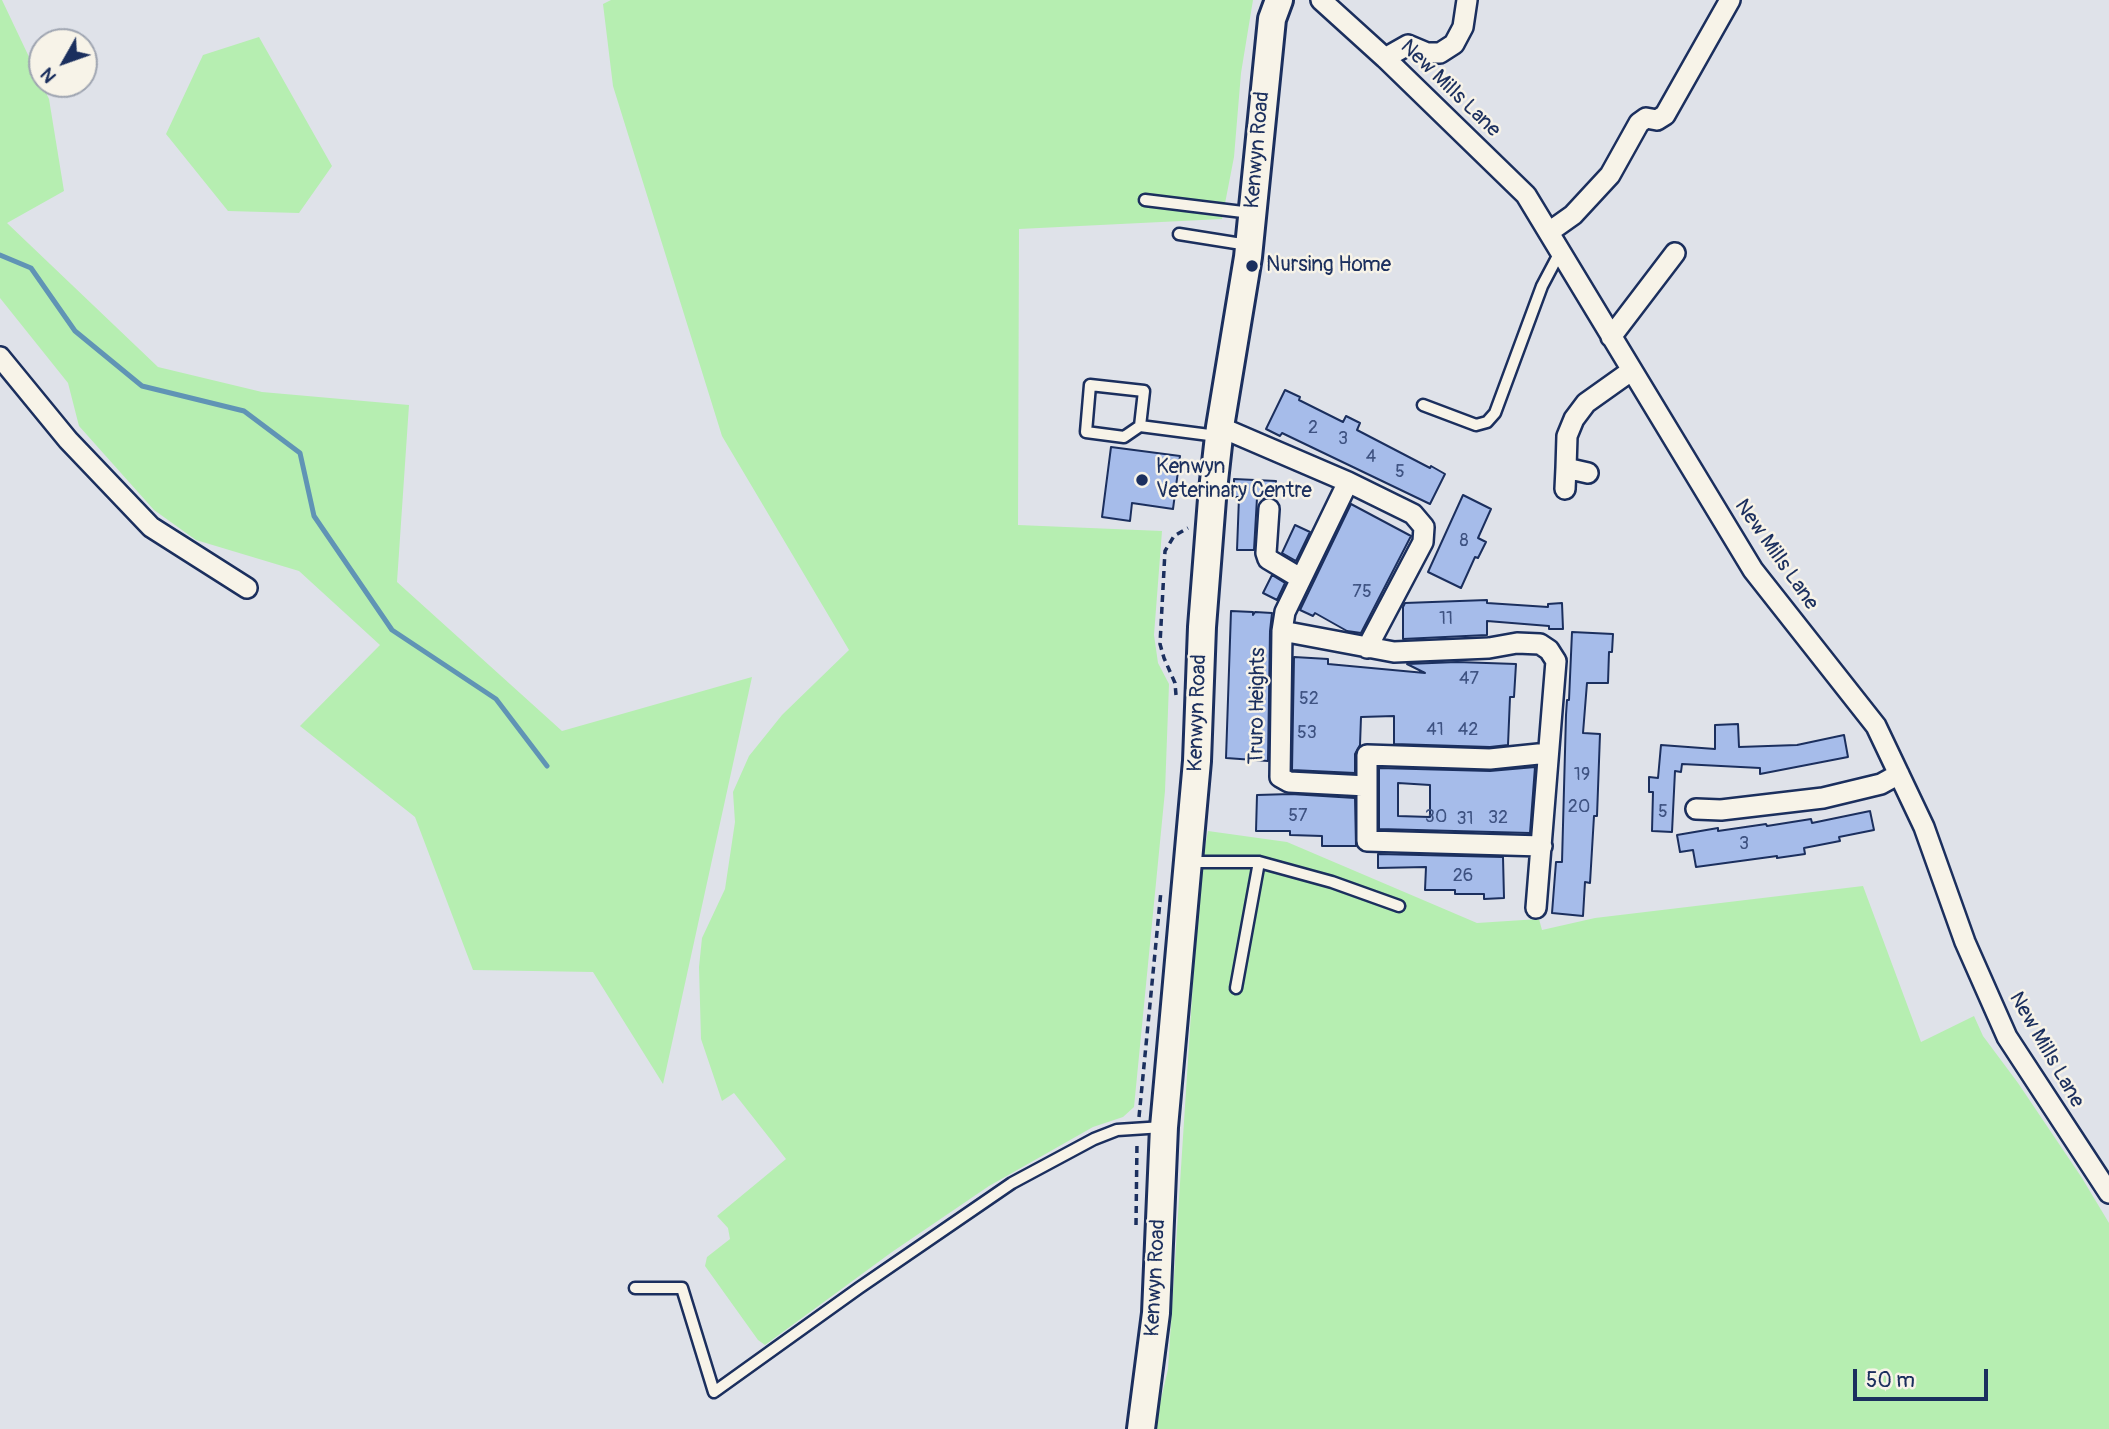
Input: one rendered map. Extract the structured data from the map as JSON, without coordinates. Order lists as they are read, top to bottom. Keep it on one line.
{"streets":{"main road":["Kenwyn Road"],"street":["New Mills Lane","Truro Heights"]},"places":["Nursing Home","Kenwyn Veterinary Centre"],"house_numbers":["2","3","4","5","8","75","11","47","52","41","42","53","19","20","5","57","30","32","31","3","26"],"scale_bar":"50 m","north":"bottom left"}
